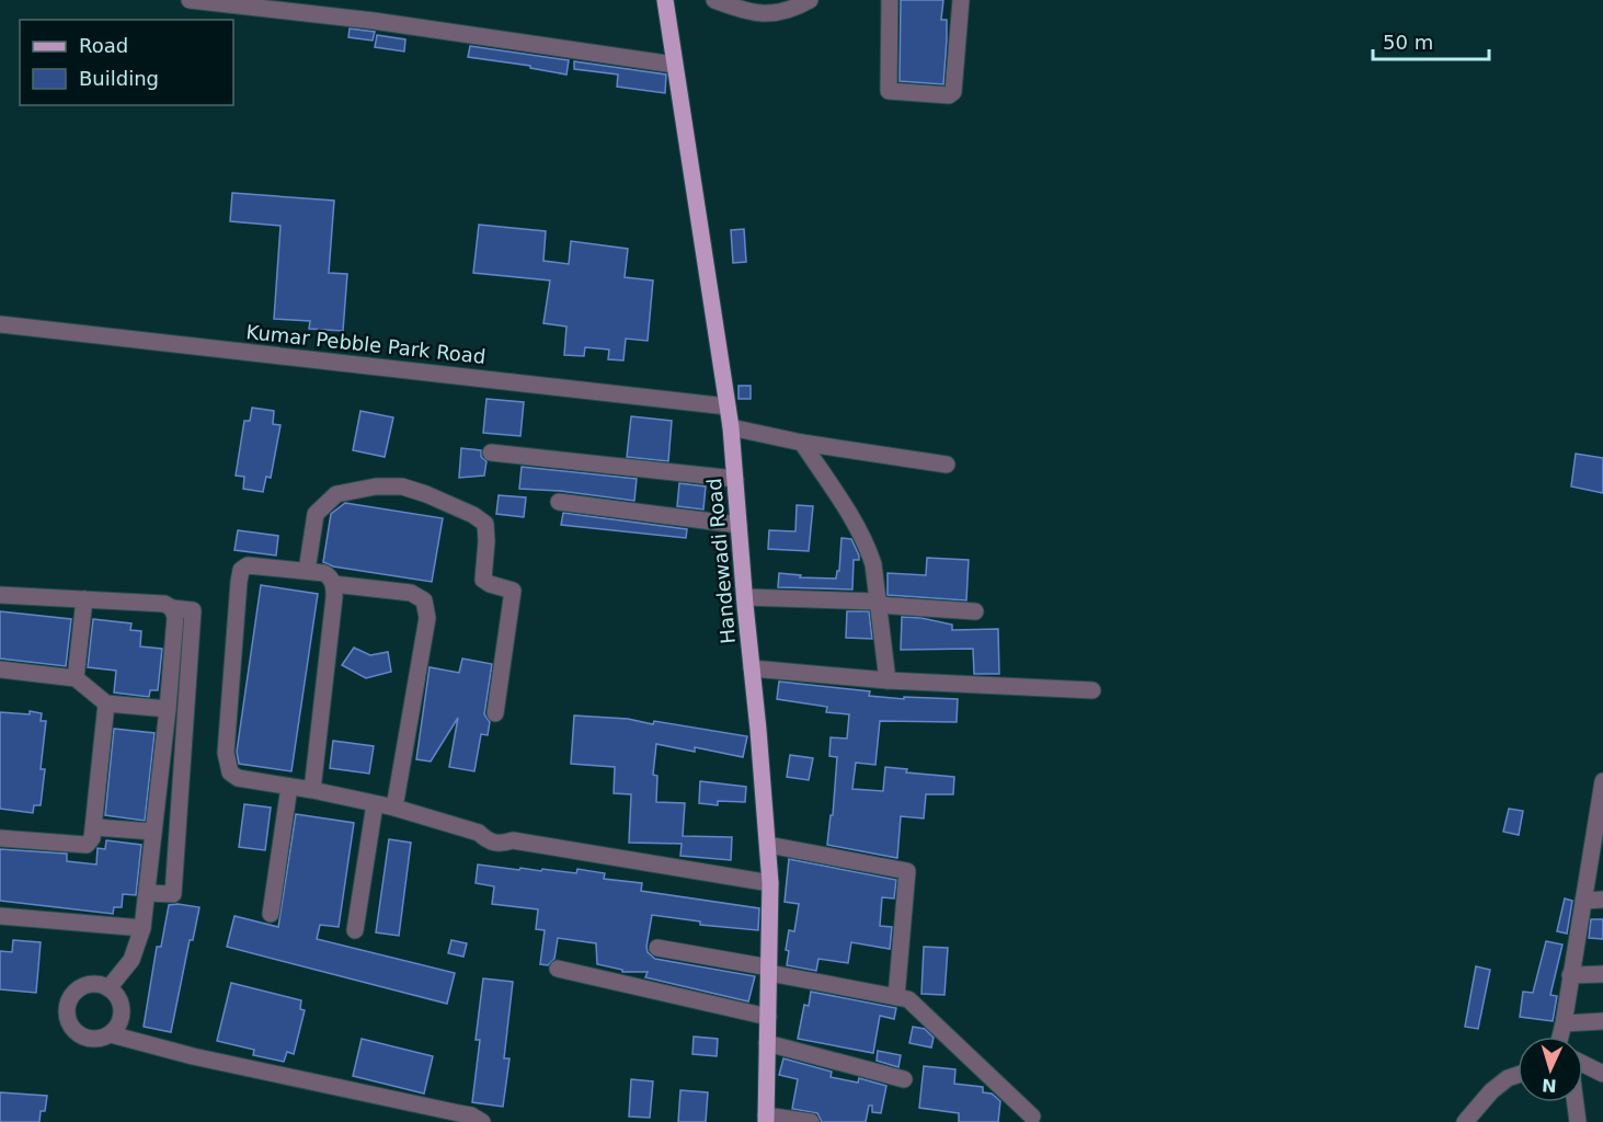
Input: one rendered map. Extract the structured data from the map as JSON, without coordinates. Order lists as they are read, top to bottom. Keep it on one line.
{"streets":{"main road":["Handewadi Road"],"street":["Kumar Pebble Park Road"]},"crossings":[["Kumar Pebble Park Road","Handewadi Road"]],"legend":["Road","Building"],"scale_bar":"50 m","north":"bottom"}
